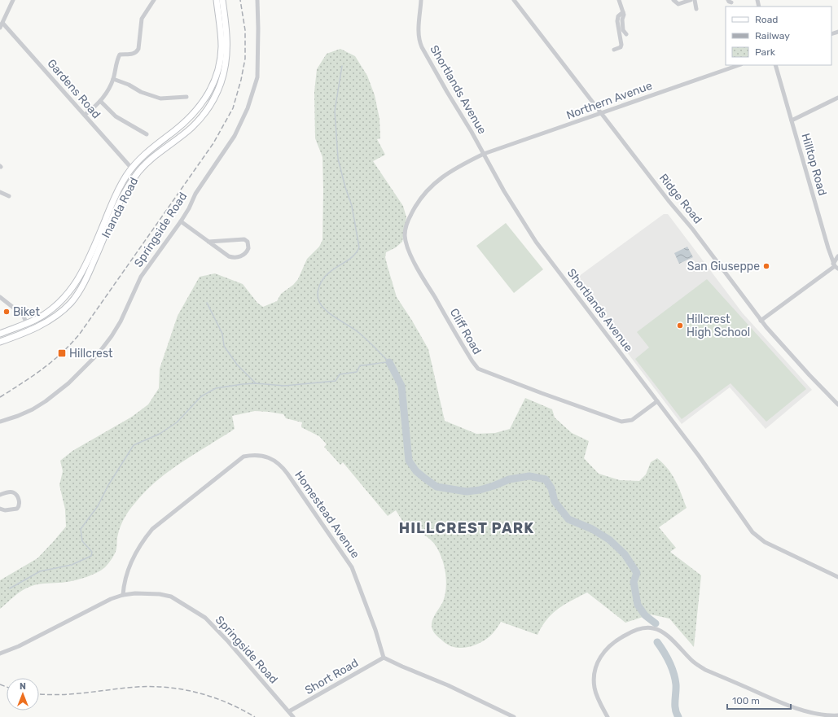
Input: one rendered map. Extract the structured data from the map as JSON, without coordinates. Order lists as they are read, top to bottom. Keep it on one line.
{"streets":{"main road":["Inanda Road"],"street":["Gardens Road","Shortlands Avenue","Northern Avenue","Hilltop Road","Ridge Road","Springside Road","Cliff Road","Homestead Avenue","Short Road"]},"crossings":[["Gardens Road","Inanda Road"],["Shortlands Avenue","Northern Avenue"],["Shortlands Avenue","Cliff Road"],["Northern Avenue","Ridge Road"],["Northern Avenue","Cliff Road"],["Springside Road","Homestead Avenue"],["Springside Road","Short Road"],["Homestead Avenue","Short Road"]],"districts":["HILLCREST PARK"],"places":{"other":["San Giuseppe","Biket","Hillcrest High School"],"transit":["Hillcrest"]},"legend":["Road","Railway","Park"],"scale_bar":"100 m","north":"top"}
